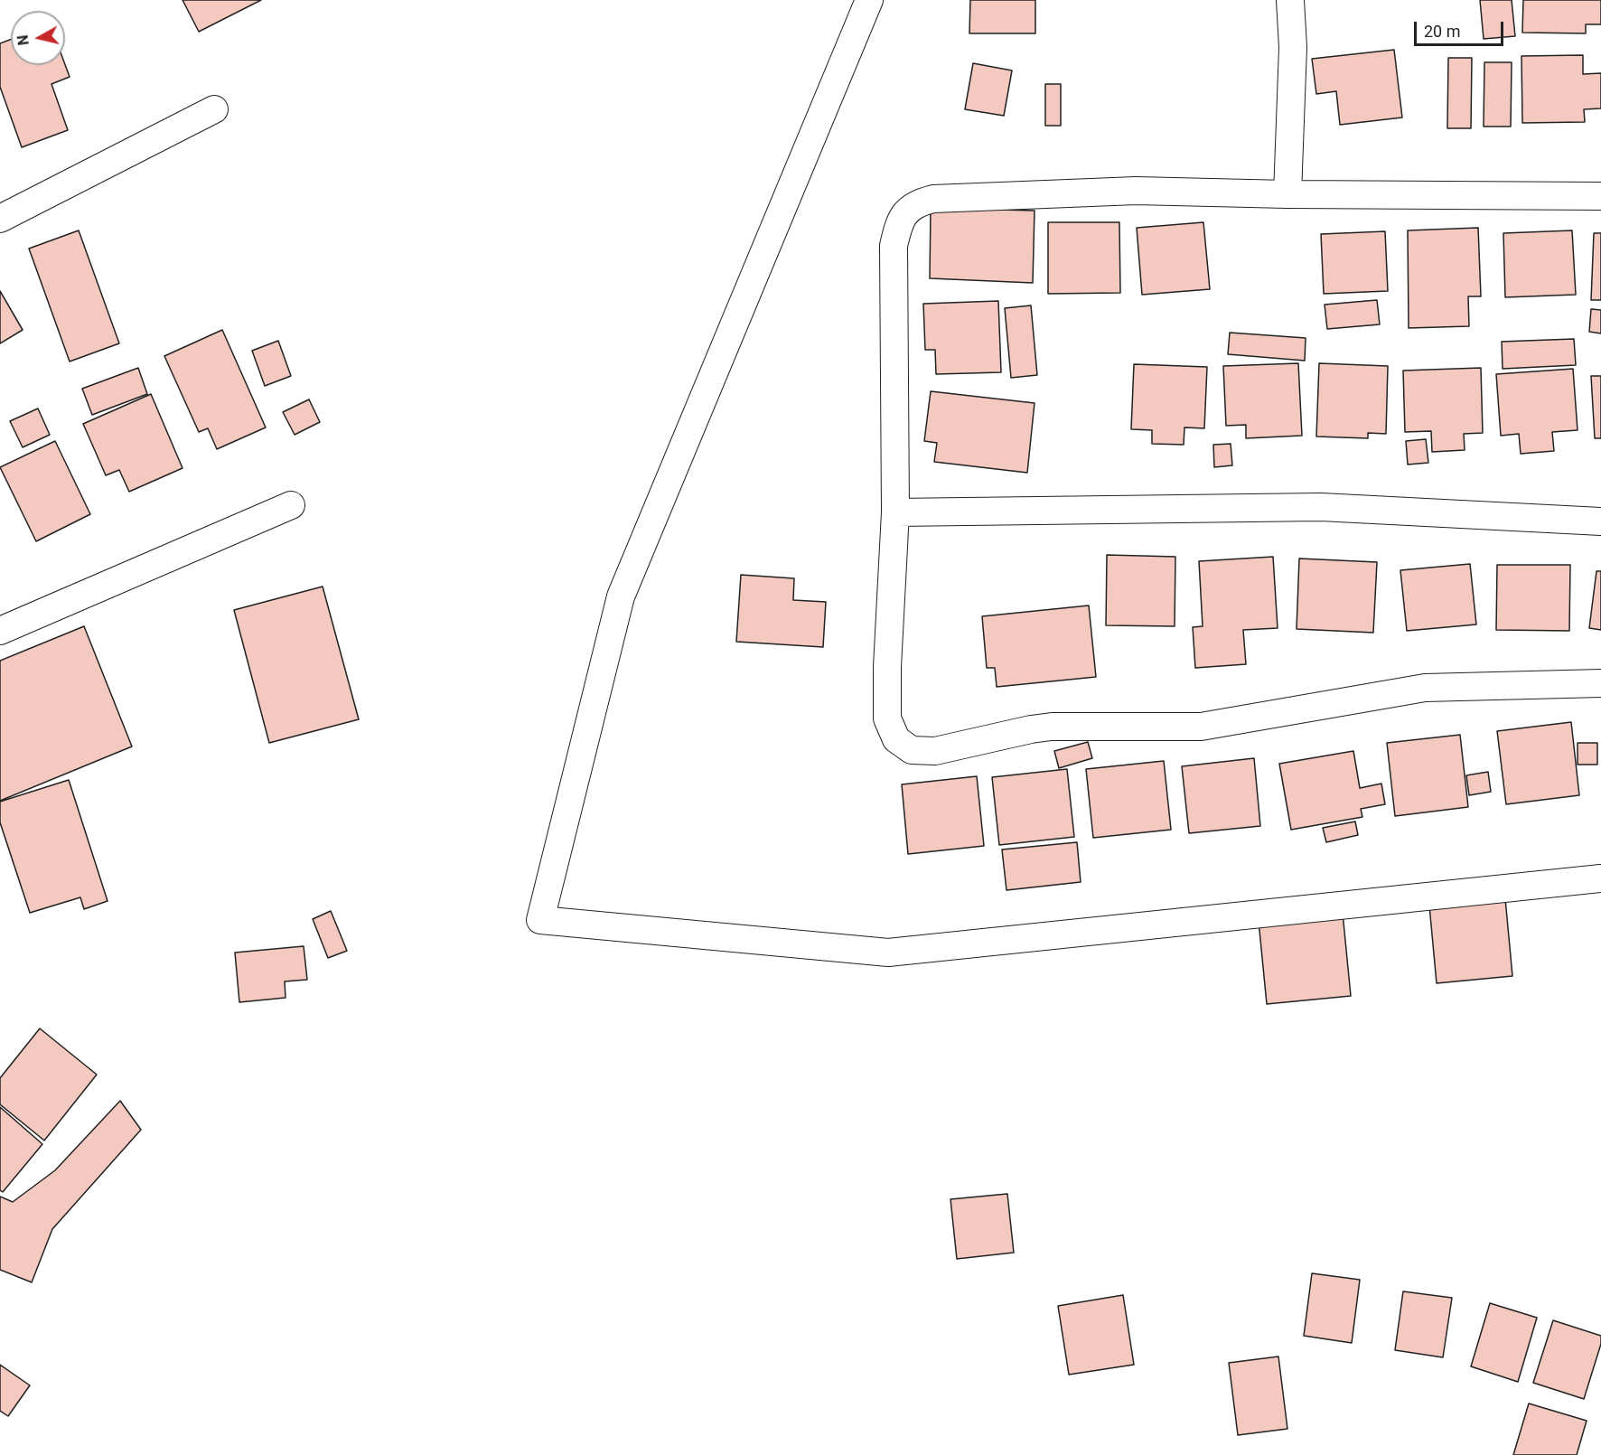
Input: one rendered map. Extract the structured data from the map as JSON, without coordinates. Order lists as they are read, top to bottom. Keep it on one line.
{"scale_bar":"20 m","north":"left"}
